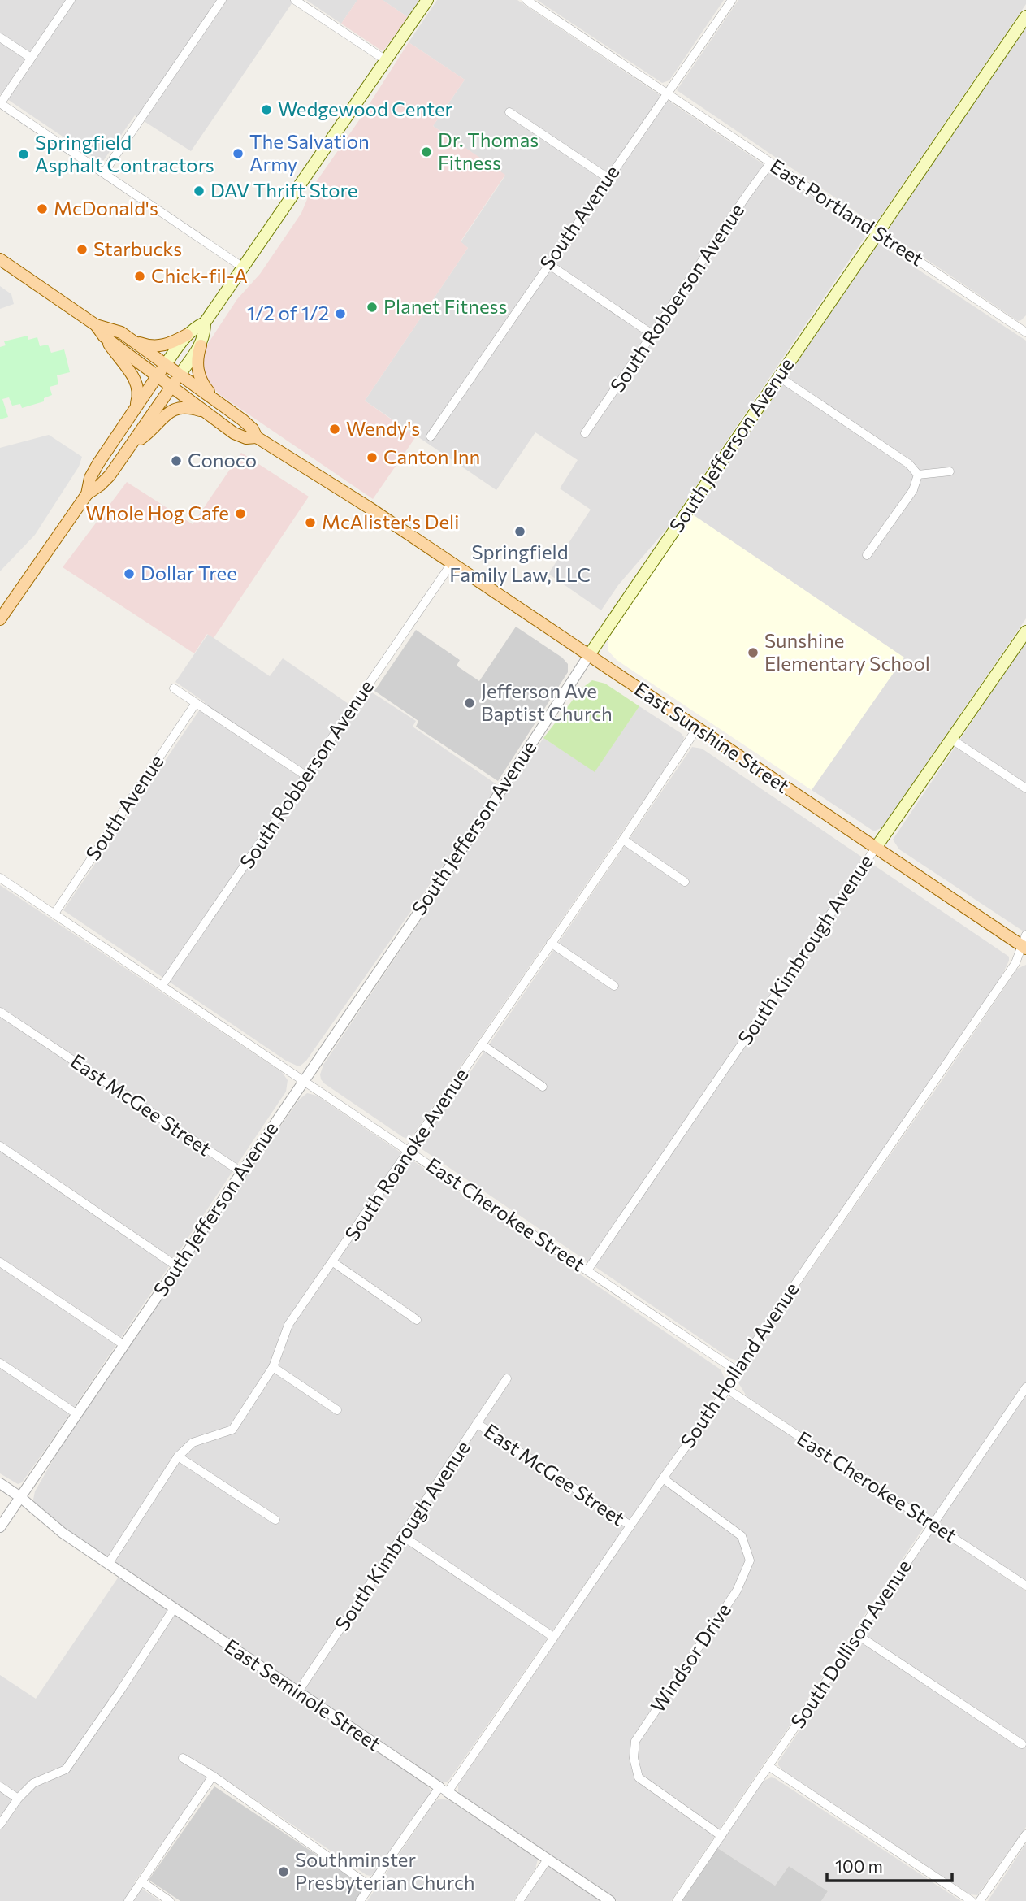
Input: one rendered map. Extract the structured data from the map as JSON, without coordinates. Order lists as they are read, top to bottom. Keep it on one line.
{"streets":{"main road":["South Jefferson Avenue","East Sunshine Street","South Kimbrough Avenue"],"street":["East Portland Street","South Avenue","South Robberson Avenue","East McGee Street","South Roanoke Avenue","East Cherokee Street","South Holland Avenue","South Dollison Avenue","Windsor Drive","East Seminole Street"]},"crossings":[["East Portland Street","South Avenue"],["East Portland Street","South Robberson Avenue"],["East Portland Street","South Jefferson Avenue"],["South Avenue","East Cherokee Street"],["South Robberson Avenue","East Sunshine Street"],["South Robberson Avenue","East Cherokee Street"],["South Jefferson Avenue","East Sunshine Street"],["South Jefferson Avenue","East McGee Street"],["South Jefferson Avenue","East Cherokee Street"],["South Jefferson Avenue","East Seminole Street"],["East Sunshine Street","South Kimbrough Avenue"],["East Sunshine Street","South Roanoke Avenue"],["East Sunshine Street","South Holland Avenue"],["South Kimbrough Avenue","East McGee Street"],["South Kimbrough Avenue","East Cherokee Street"],["South Kimbrough Avenue","East Seminole Street"],["East McGee Street","South Holland Avenue"],["South Roanoke Avenue","East Cherokee Street"],["South Roanoke Avenue","East Seminole Street"],["East Cherokee Street","South Holland Avenue"],["East Cherokee Street","South Dollison Avenue"],["South Holland Avenue","Windsor Drive"],["South Holland Avenue","East Seminole Street"],["South Dollison Avenue","Windsor Drive"]],"places":["Wedgewood Center","Dr. Thomas Fitness","The Salvation Army","Springfield Asphalt Contractors","DAV Thrift Store","McDonald's","Starbucks","Chick-fil-A","Planet Fitness","1/2 of 1/2","Wendy's","Canton Inn","Conoco","Whole Hog Cafe","McAlister's Deli","Springfield Family Law, LLC","Dollar Tree","Sunshine Elementary School","Jefferson Ave Baptist Church","Southminster Presbyterian Church"],"scale_bar":"100 m"}
